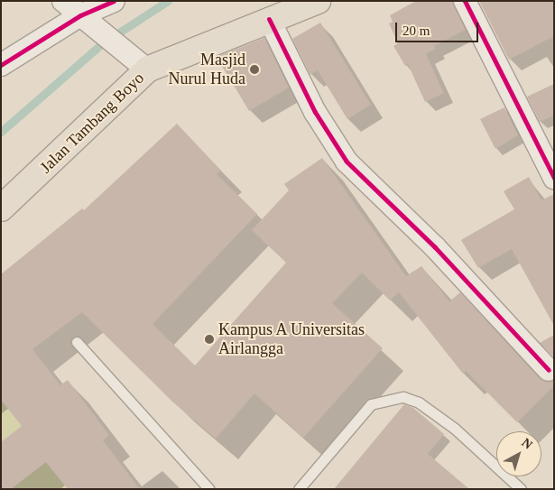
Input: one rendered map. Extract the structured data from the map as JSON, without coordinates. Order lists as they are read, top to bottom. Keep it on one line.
{"streets":{"main road":["Jalan Tambang Boyo"]},"places":["Masjid Nurul Huda","Kampus A Universitas Airlangga"],"scale_bar":"20 m","north":"top right"}
